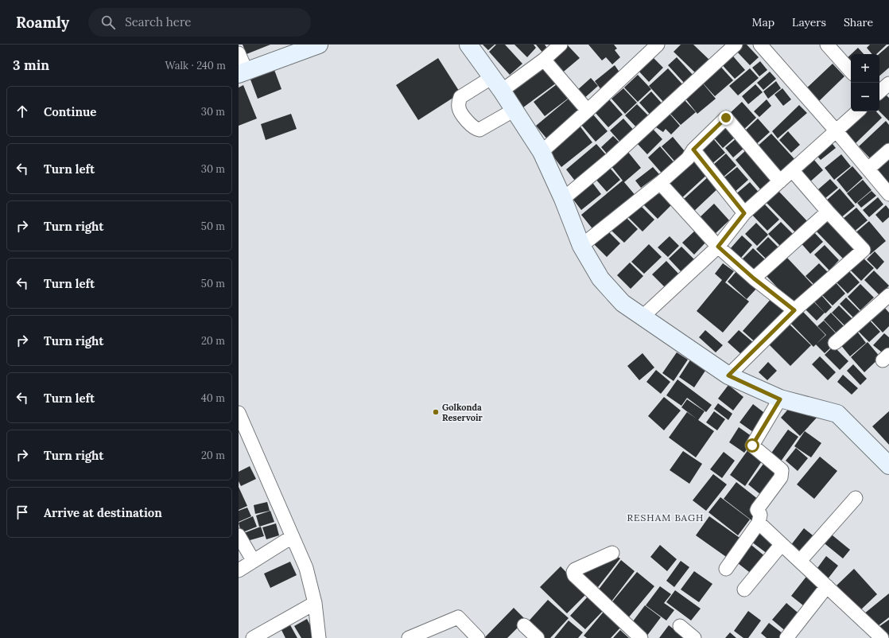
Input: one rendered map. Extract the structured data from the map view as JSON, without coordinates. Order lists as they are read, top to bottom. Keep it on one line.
{"districts":["RESHAM BAGH"],"places":["Golkonda Reservoir"],"page":{"header":"Roamly","search":"Search here","nav":["Map","Layers","Share"],"heading":["3 min","Walk · 240 m"],"map_buttons":["+","−"],"list":[["Continue","30 m"],["Turn left","30 m"],["Turn right","50 m"],["Turn left","50 m"],["Turn right","20 m"],["Turn left","40 m"],["Turn right","20 m"],"Arrive at destination"]}}
